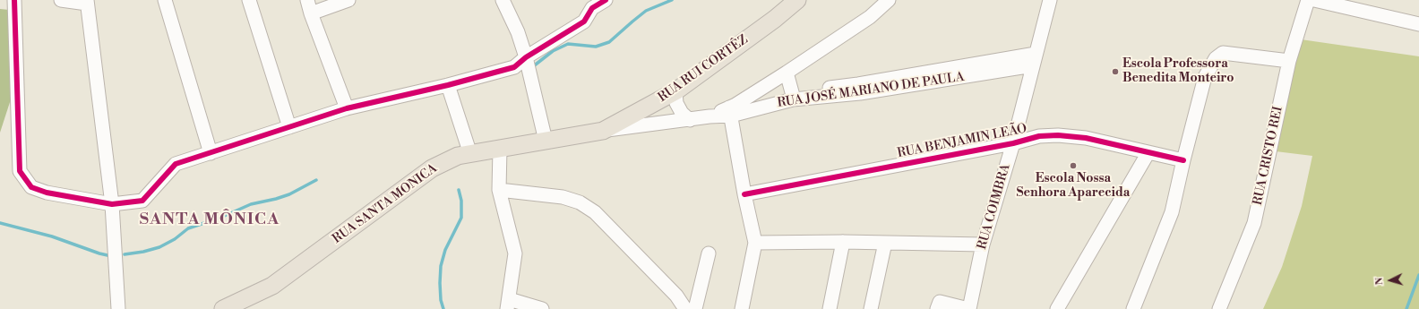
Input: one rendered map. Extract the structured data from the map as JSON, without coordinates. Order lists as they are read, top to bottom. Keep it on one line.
{"streets":{"main road":["RUA RUI CORTÊZ","RUA SANTA MONICA"],"street":["RUA JOSÉ MARIANO DE PAULA","RUA BENJAMIN LEÃO","RUA CRISTO REI","RUA COIMBRA"]},"crossings":[["RUA RUI CORTÊZ","RUA SANTA MONICA"],["RUA JOSÉ MARIANO DE PAULA","RUA SANTA MONICA"],["RUA JOSÉ MARIANO DE PAULA","RUA COIMBRA"],["RUA BENJAMIN LEÃO","RUA COIMBRA"]],"districts":["SANTA MÔNICA"],"places":["Escola Professora Benedita Monteiro","Escola Nossa Senhora Aparecida"],"north":"left"}
